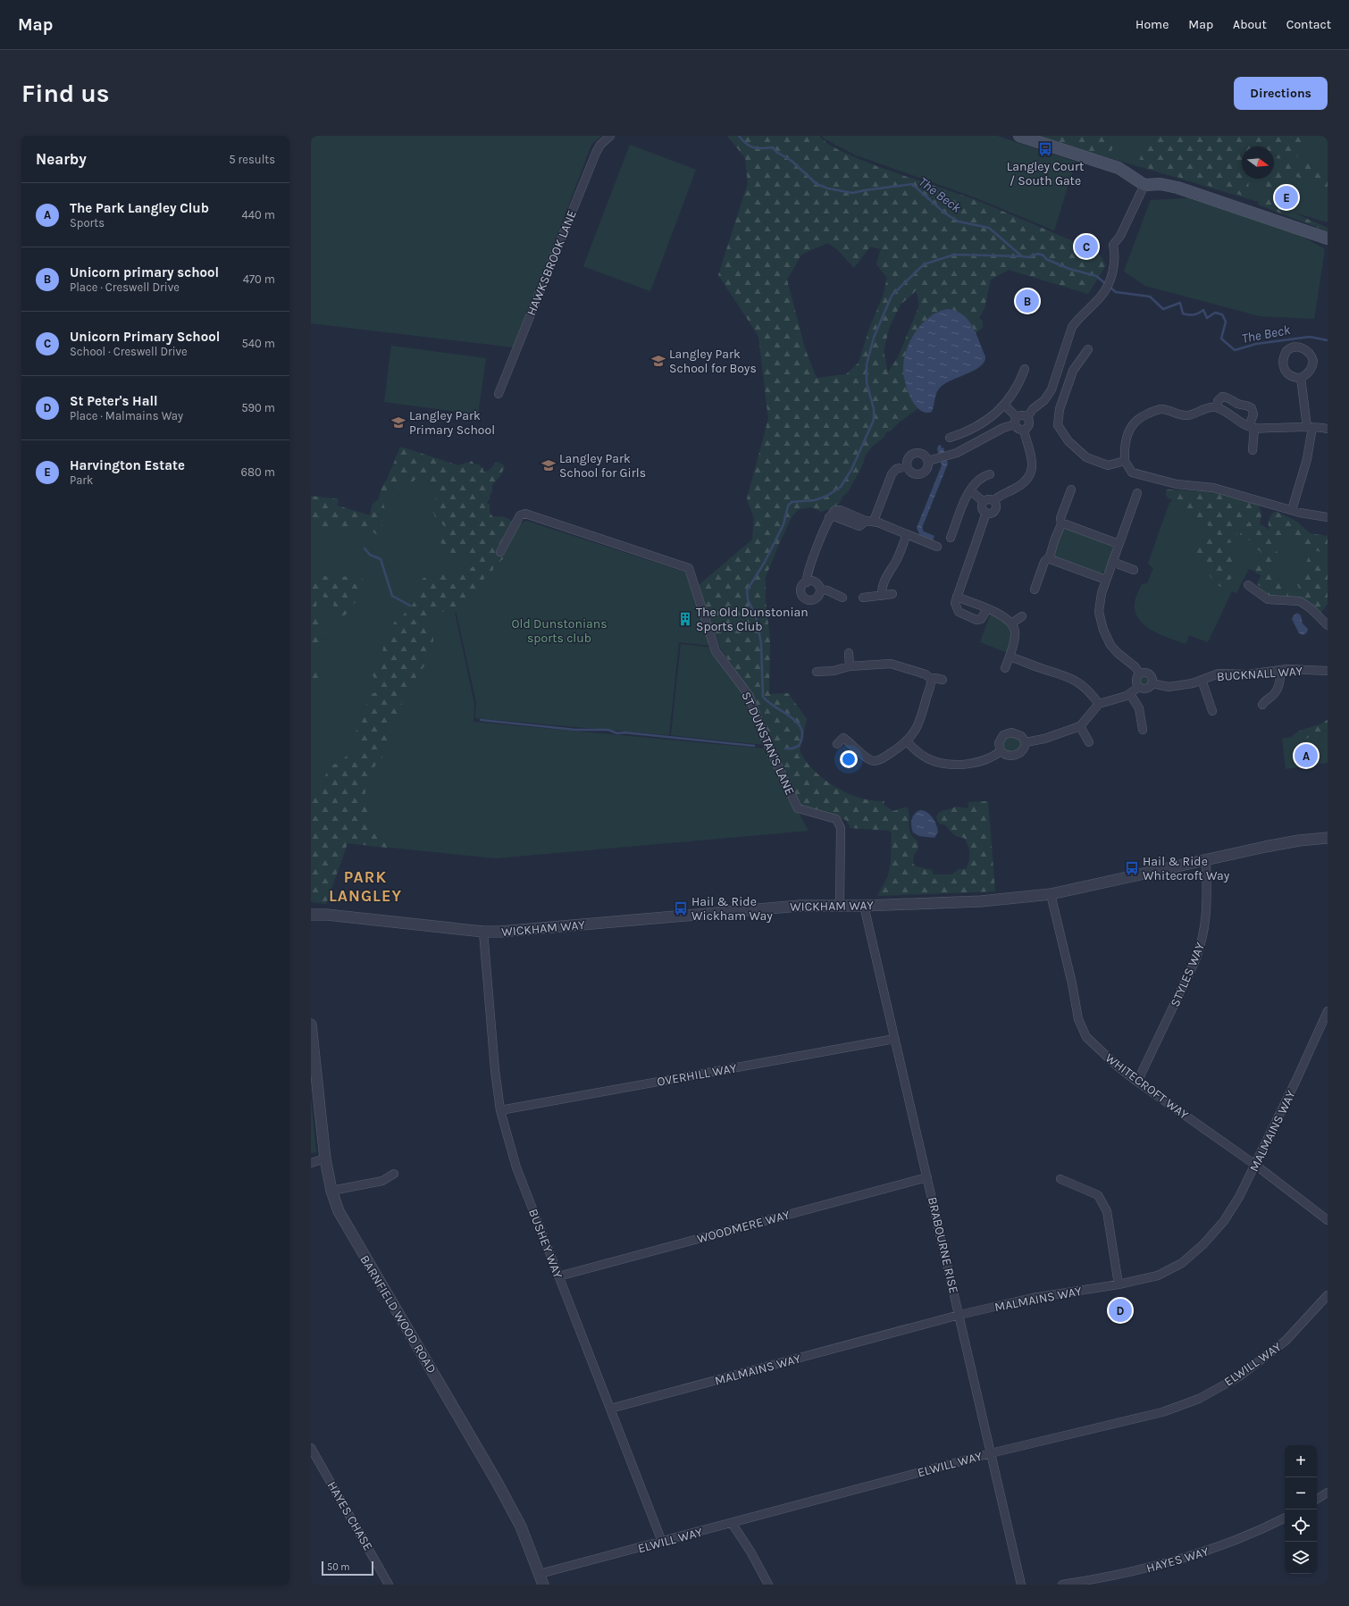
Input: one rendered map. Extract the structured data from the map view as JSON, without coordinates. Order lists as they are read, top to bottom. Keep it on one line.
{"streets":{"street":["HAWKSBROOK LANE","BUCKNALL WAY","ST DUNSTAN'S LANE","WICKHAM WAY","STYLES WAY","OVERHILL WAY","WHITECROFT WAY","MALMAINS WAY","WOODMERE WAY","BUSHEY WAY","BRABOURNE RISE","BARNFIELD WOOD ROAD","ELWILL WAY","HAYES CHASE","HAYES WAY"]},"crossings":[["ST DUNSTAN'S LANE","WICKHAM WAY"],["WICKHAM WAY","STYLES WAY"],["WICKHAM WAY","WHITECROFT WAY"],["WICKHAM WAY","BUSHEY WAY"],["WICKHAM WAY","BRABOURNE RISE"],["STYLES WAY","WHITECROFT WAY"],["OVERHILL WAY","BUSHEY WAY"],["OVERHILL WAY","BRABOURNE RISE"],["WHITECROFT WAY","MALMAINS WAY"],["MALMAINS WAY","BUSHEY WAY"],["MALMAINS WAY","BRABOURNE RISE"],["WOODMERE WAY","BUSHEY WAY"],["WOODMERE WAY","BRABOURNE RISE"],["BUSHEY WAY","ELWILL WAY"],["BRABOURNE RISE","ELWILL WAY"],["BARNFIELD WOOD ROAD","ELWILL WAY"]],"districts":["PARK LANGLEY"],"water":["The Beck"],"parks":["Old Dunstonians sports club"],"places":{"bus stop":["Langley Court / South Gate","Hail & Ride Whitecroft Way","Hail & Ride Wickham Way"],"school or university":["Langley Park School for Boys","Langley Park Primary School","Langley Park School for Girls"],"building":["The Old Dunstonian Sports Club"]},"scale_bar":"50 m","north":"right","page":{"header":"Map","nav":["Home","Map","About","Contact"],"buttons":"Directions","title":"Find us","heading":["Nearby","5 results"],"list":[{"mark":"A","name":"The Park Langley Club","note":"Sports","value":"440 m"},{"mark":"B","name":"Unicorn primary school","note":"Place · Creswell Drive","value":"470 m"},{"mark":"C","name":"Unicorn Primary School","note":"School · Creswell Drive","value":"540 m"},{"mark":"D","name":"St Peter's Hall","note":"Place · Malmains Way","value":"590 m"},{"mark":"E","name":"Harvington Estate","note":"Park","value":"680 m"}],"pins":["E","C","B","A","D"],"map_buttons":["+","−"],"scale":"50 m"}}
